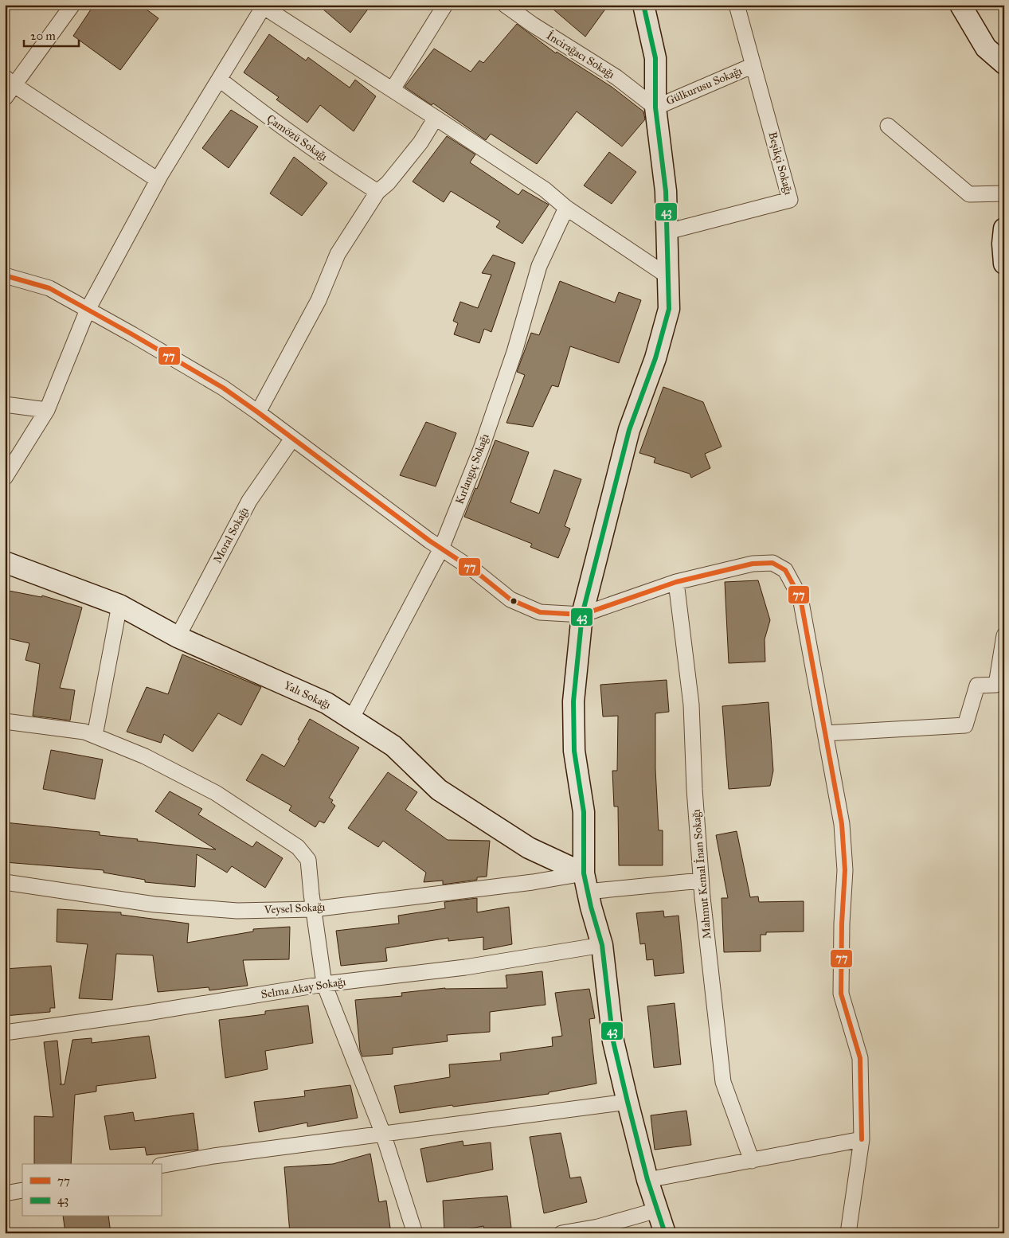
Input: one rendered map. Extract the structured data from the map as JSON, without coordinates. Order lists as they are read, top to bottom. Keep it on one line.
{"streets":{"street":["İncirağacı Sokağı","Gülkurusu Sokağı","Çamözü Sokağı","Beşikçi Sokağı","Kırlangıç Sokağı","Moral Sokağı","Yalı Sokağı","Mahmut Kemal İnan Sokağı","Veysel Sokağı","Selma Akay Sokağı"]},"crossings":[["İncirağacı Sokağı","Gülkurusu Sokağı"],["Gülkurusu Sokağı","Beşikçi Sokağı"],["Kırlangıç Sokağı","Yalı Sokağı"],["Moral Sokağı","Yalı Sokağı"],["Yalı Sokağı","Veysel Sokağı"],["Mahmut Kemal İnan Sokağı","Veysel Sokağı"]],"lines":["transit line 43","transit line 77"],"legend":["77","43"],"scale_bar":"20 m"}
